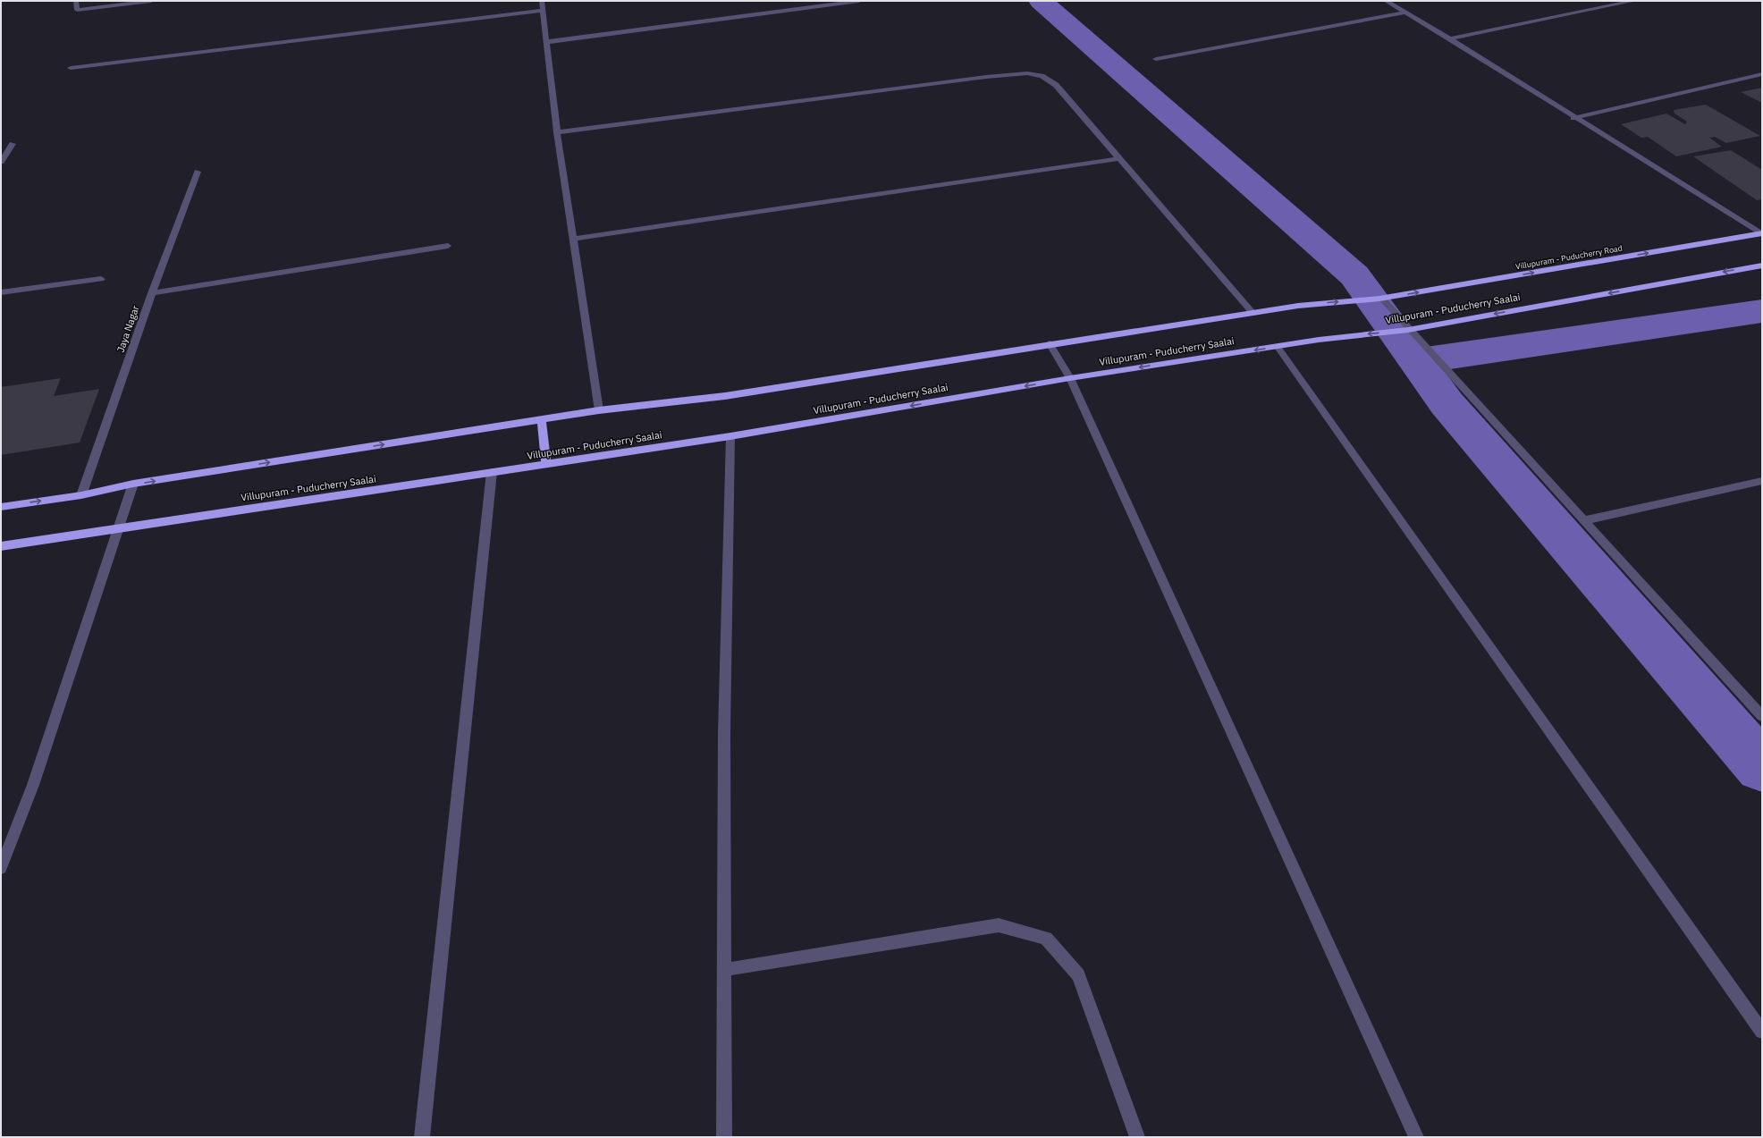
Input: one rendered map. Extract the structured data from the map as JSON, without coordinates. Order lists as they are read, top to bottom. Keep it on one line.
{"streets":{"highway":["Villupuram - Puducherry Road","Villupuram - Puducherry Saalai"],"street":["Jaya Nagar"]},"one_way":["Villupuram - Puducherry Road"]}
